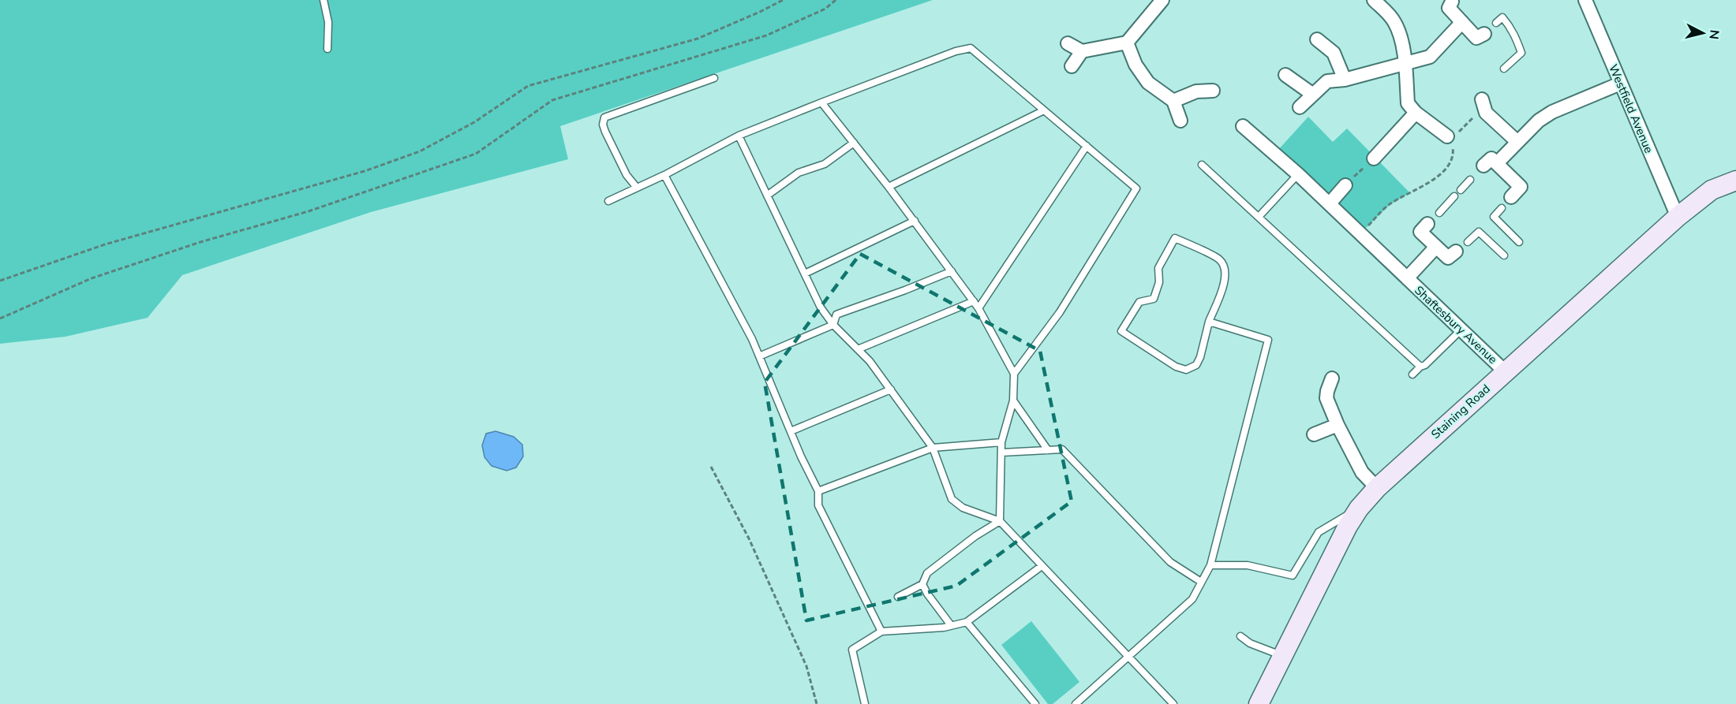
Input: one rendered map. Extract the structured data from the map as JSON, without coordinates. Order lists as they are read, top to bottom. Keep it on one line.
{"streets":{"street":["Westfield Avenue","Shaftesbury Avenue","Staining Road"]},"crossings":[["Westfield Avenue","Staining Road"],["Shaftesbury Avenue","Staining Road"]],"north":"right"}
